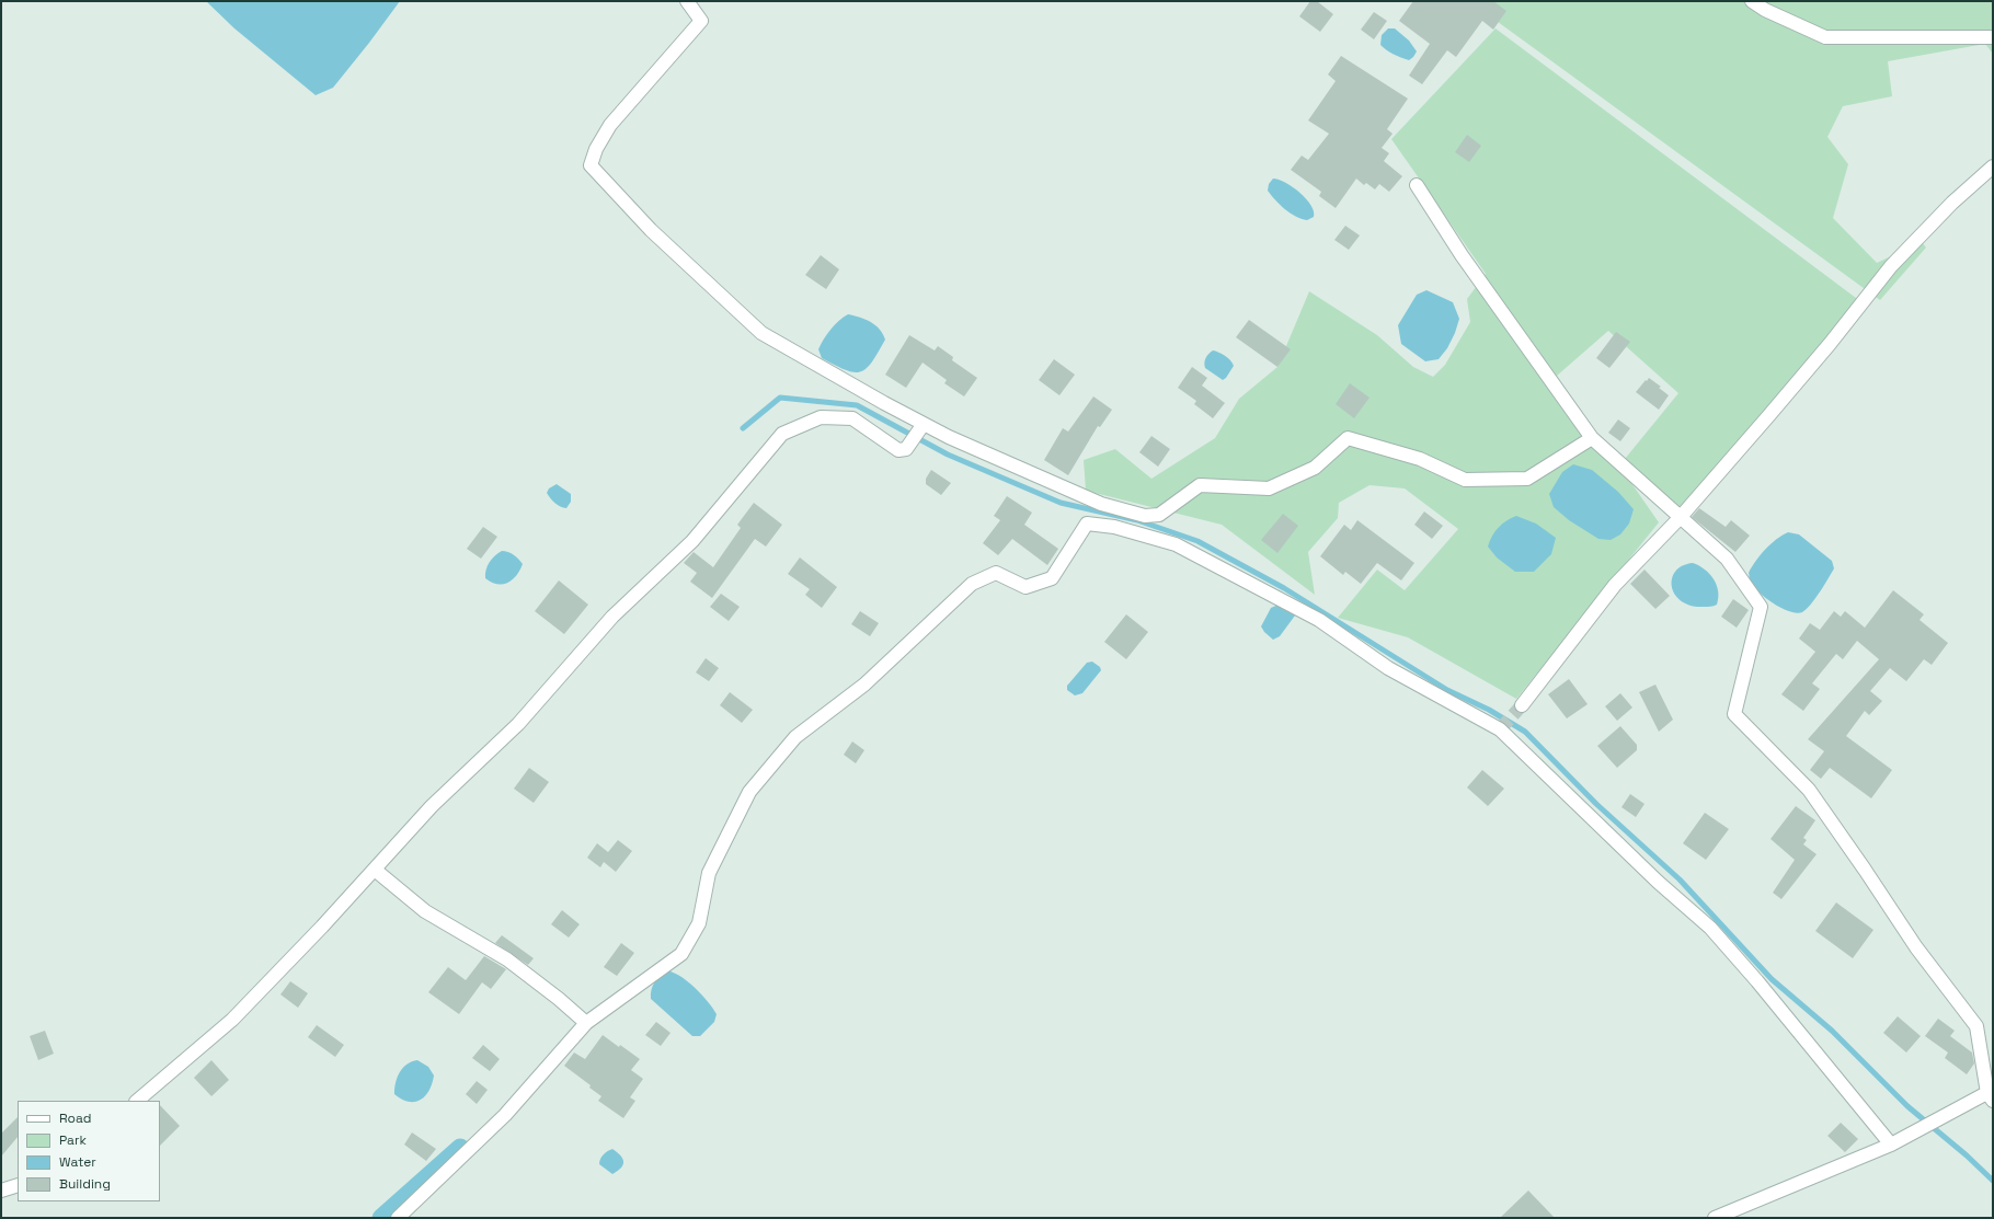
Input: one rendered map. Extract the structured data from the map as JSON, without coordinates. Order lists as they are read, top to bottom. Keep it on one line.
{"legend":["Road","Park","Water","Building"]}
